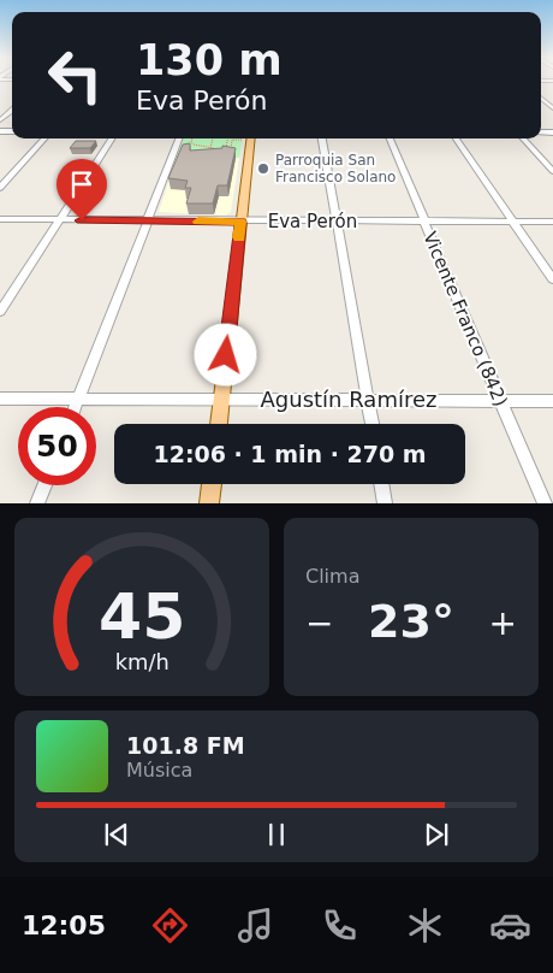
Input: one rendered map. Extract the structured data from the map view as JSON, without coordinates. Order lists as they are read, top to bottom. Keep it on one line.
{"streets":{"street":["Eva Perón","Vicente Franco (842)","Agustín Ramírez"]},"crossings":[["Eva Perón","Vicente Franco (842)"],["Vicente Franco (842)","Agustín Ramírez"]],"places":["Parroquia San Francisco Solano"],"page":{"turn":["130 m","Eva Perón"],"limit":"50","trip":"12:06 · 1 min · 270 m","tile":"Clima","heat":["−","23°","+"],"song":["101.8 FM","Música"],"tabs":"12:05","gauge":["45","km/h"]}}
